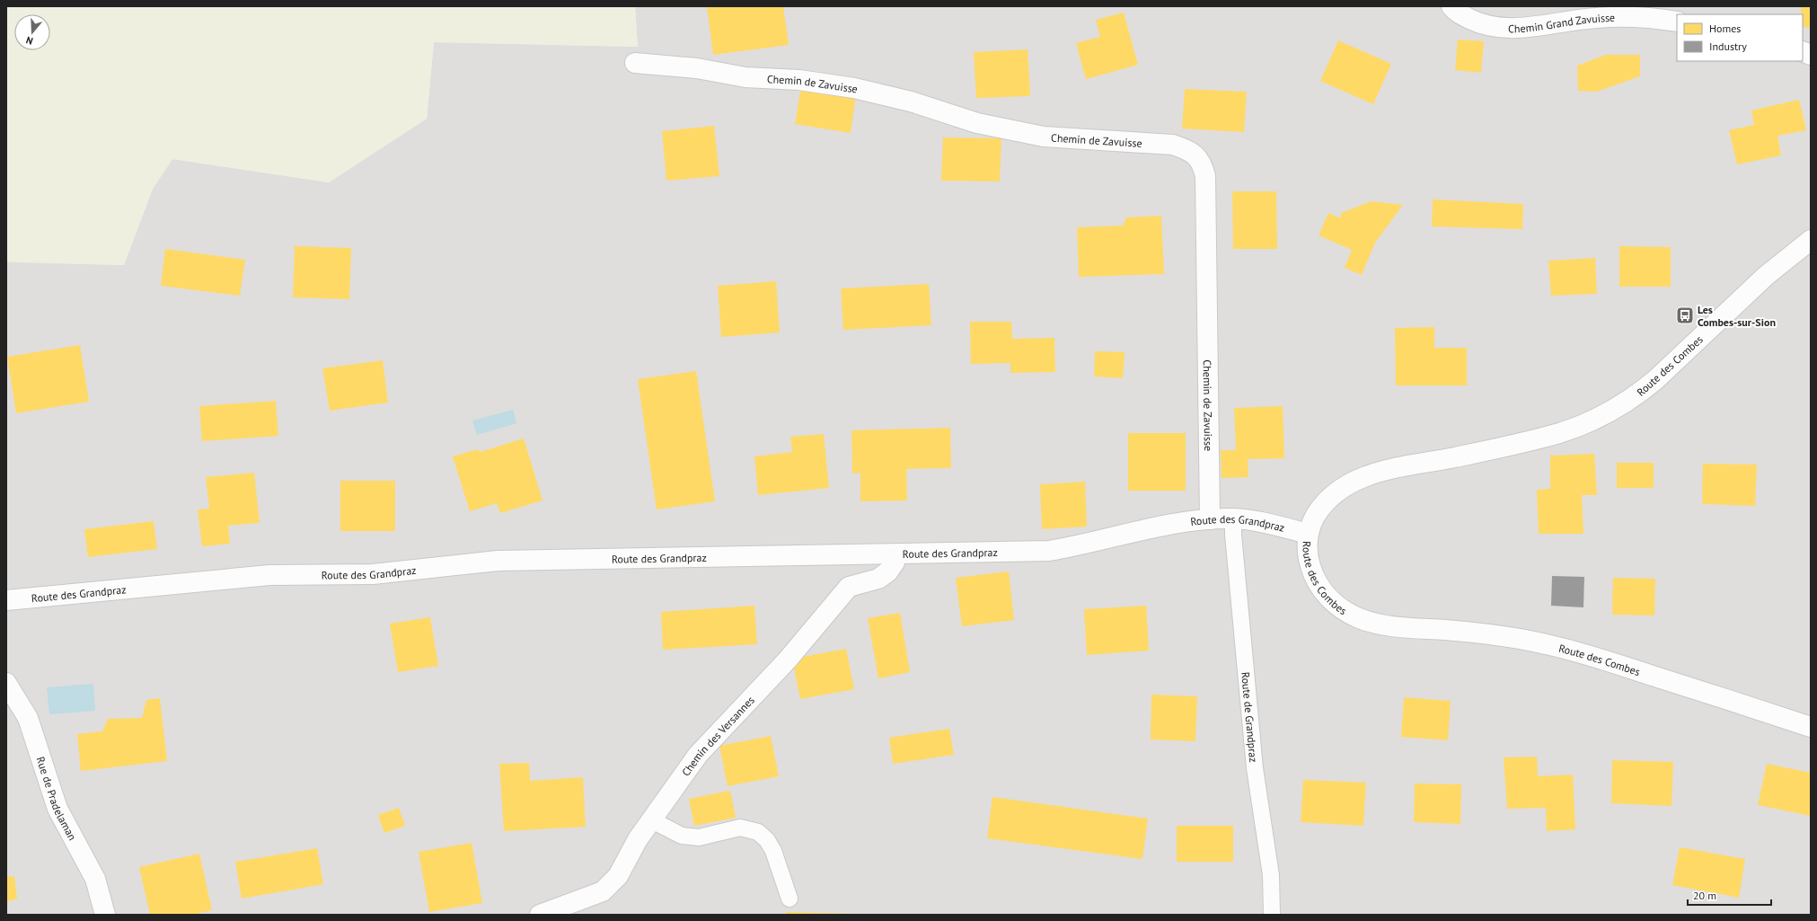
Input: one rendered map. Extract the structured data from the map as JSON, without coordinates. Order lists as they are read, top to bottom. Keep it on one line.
{"streets":{"street":["Chemin Grand Zavuisse","Chemin de Zavuisse","Route des Combes","Route des Grandpraz","Chemin des Versannes","Rue de Pradelaman"],"lane":["Route de Grandpraz"]},"crossings":[["Chemin de Zavuisse","Route des Grandpraz"],["Route des Combes","Route des Grandpraz"],["Route des Grandpraz","Route de Grandpraz"],["Route des Grandpraz","Chemin des Versannes"]],"places":{"bus stop":["Les Combes-sur-Sion"]},"legend":["Homes","Industry"],"scale_bar":"20 m","north":"bottom"}
